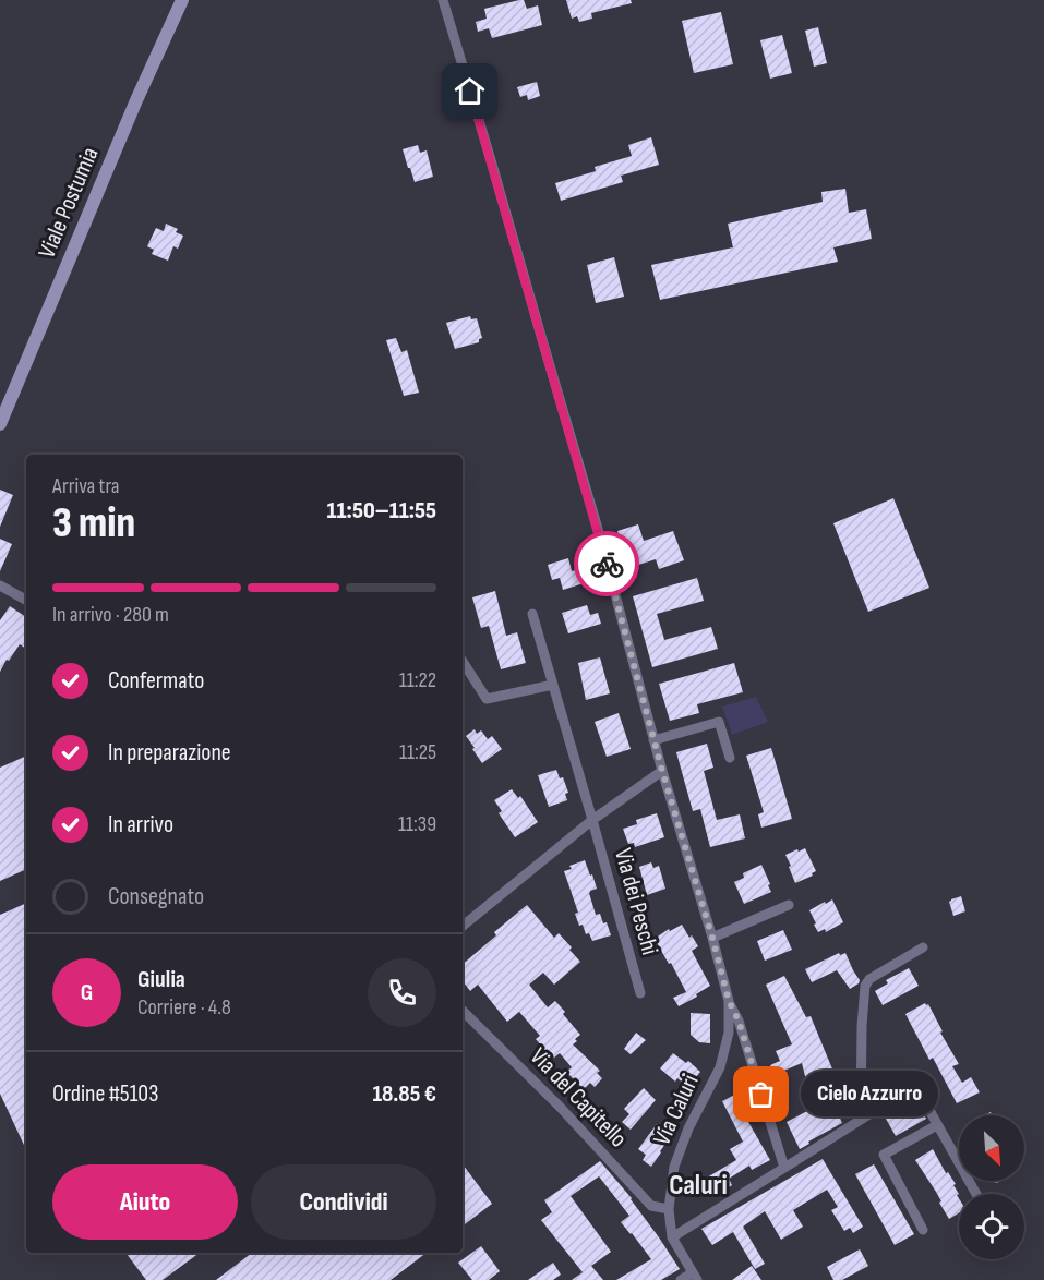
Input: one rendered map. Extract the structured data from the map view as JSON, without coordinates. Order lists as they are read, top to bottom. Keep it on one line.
{"streets":{"main road":["Viale Postumia"],"street":["Via dei Peschi","Via del Capitello","Via Caluri"]},"crossings":[["Via dei Peschi","Via Caluri"],["Via del Capitello","Via Caluri"]],"districts":["Caluri"],"places":["Cielo Azzurro"],"north":"bottom right","page":{"heading":["3 min","Arriva tra","11:50–11:55"],"panel":["Giulia","Corriere · 4.8","Ordine #5103","18.85 €"],"bar":"In arrivo · 280 m","list":[["Confermato","11:22"],["In preparazione","11:25"],["In arrivo","11:39"],"Consegnato"],"round":"G","bubble":"Cielo Azzurro","buttons":["Aiuto","Condividi"]}}
